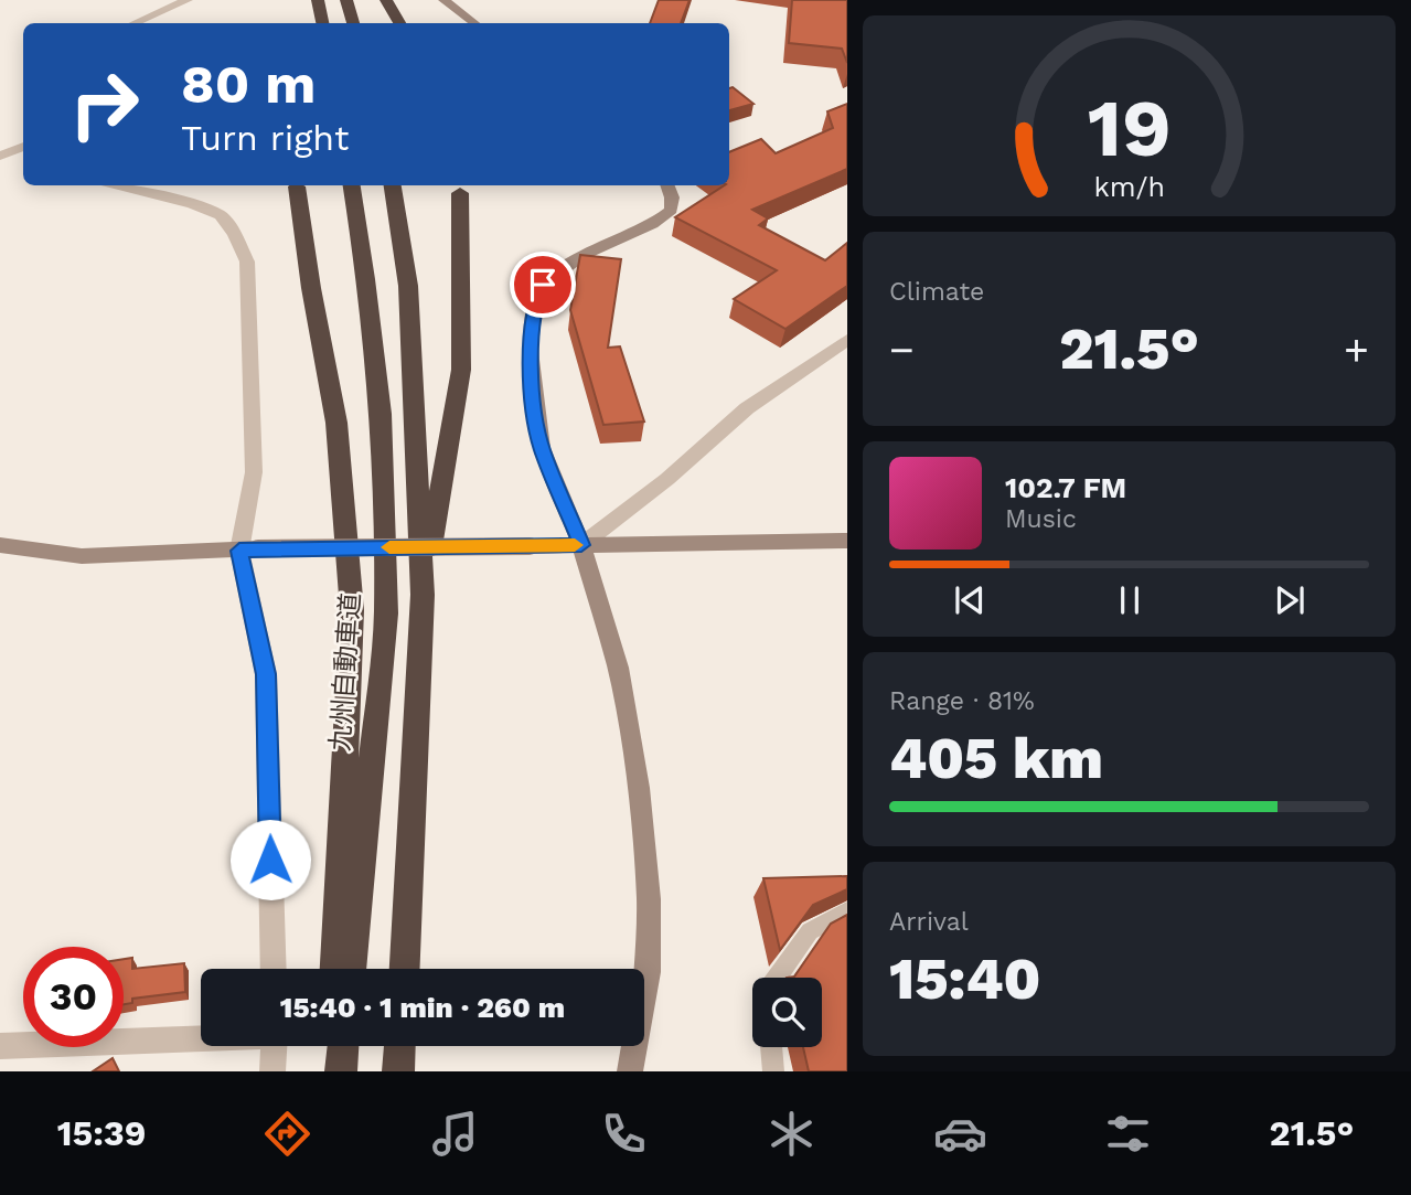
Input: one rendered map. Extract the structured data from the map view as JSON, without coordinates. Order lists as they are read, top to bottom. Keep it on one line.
{"streets":{"highway":["九州自動車道"]},"page":{"turn":["80 m","Turn right"],"tile":["Climate",["Range · 81%","405 km"],["Arrival","15:40"]],"heat":["−","21.5°","+"],"song":["102.7 FM","Music"],"limit":"30","trip":"15:40 · 1 min · 260 m","tabs":["15:39","21.5°"],"gauge":["19","km/h"]}}
